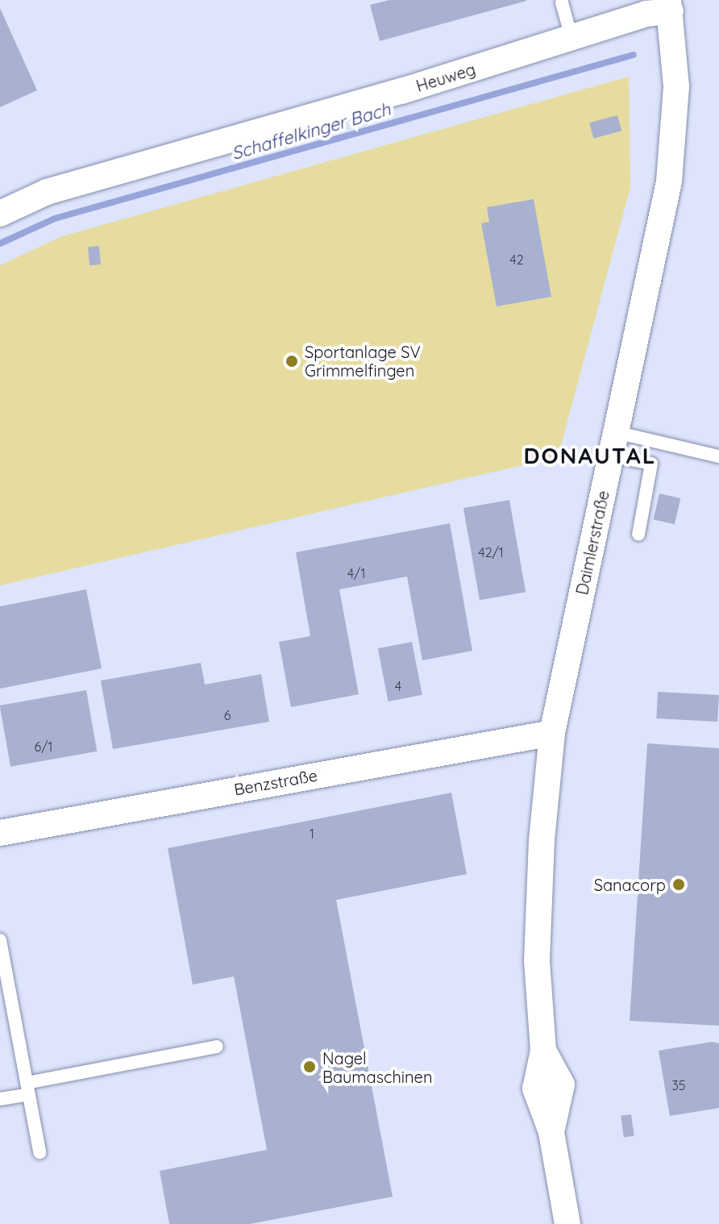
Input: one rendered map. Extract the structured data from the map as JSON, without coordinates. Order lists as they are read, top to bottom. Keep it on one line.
{"streets":{"street":["Heuweg","Daimlerstraße","Benzstraße"]},"crossings":[["Heuweg","Daimlerstraße"],["Daimlerstraße","Benzstraße"]],"districts":["DONAUTAL"],"water":["Schaffelkinger Bach"],"places":["Sportanlage SV Grimmelfingen","Sanacorp","Nagel Baumaschinen"],"house_numbers":["42","42/1","4/1","4","6","6/1","1","35"]}
